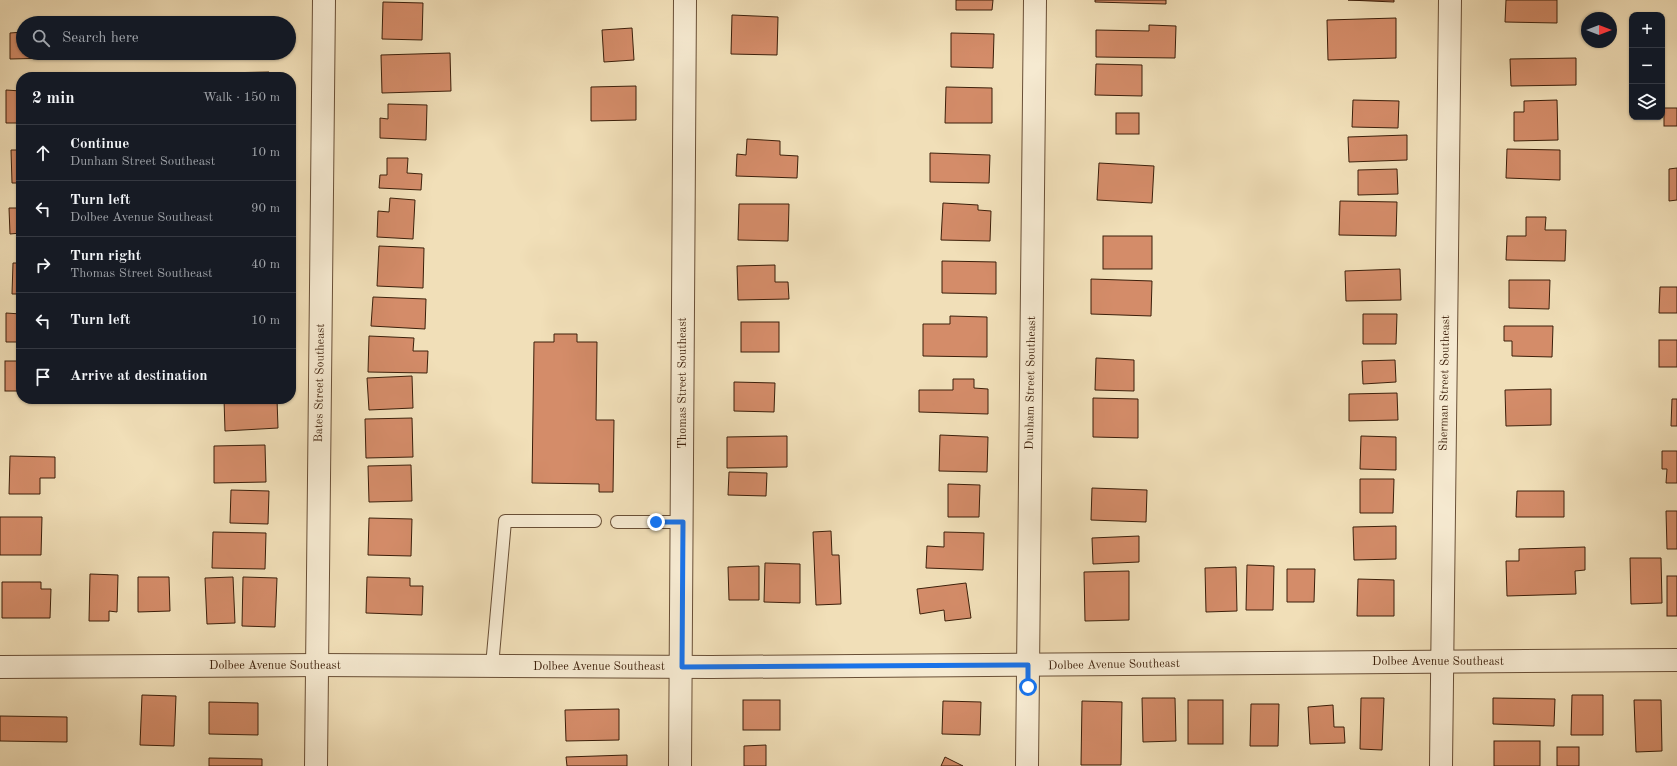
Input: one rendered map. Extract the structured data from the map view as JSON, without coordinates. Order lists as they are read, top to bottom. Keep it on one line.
{"streets":{"street":["Bates Street Southeast","Thomas Street Southeast","Dunham Street Southeast","Sherman Street Southeast","Dolbee Avenue Southeast"]},"crossings":[["Bates Street Southeast","Dolbee Avenue Southeast"],["Thomas Street Southeast","Dolbee Avenue Southeast"],["Dunham Street Southeast","Dolbee Avenue Southeast"],["Sherman Street Southeast","Dolbee Avenue Southeast"]],"north":"right","page":{"map_buttons":["+","−"],"search":"Search here","heading":["2 min","Walk · 150 m"],"list":[["Continue","Dunham Street Southeast","10 m"],["Turn left","Dolbee Avenue Southeast","90 m"],["Turn right","Thomas Street Southeast","40 m"],["Turn left","10 m"],"Arrive at destination"]}}
